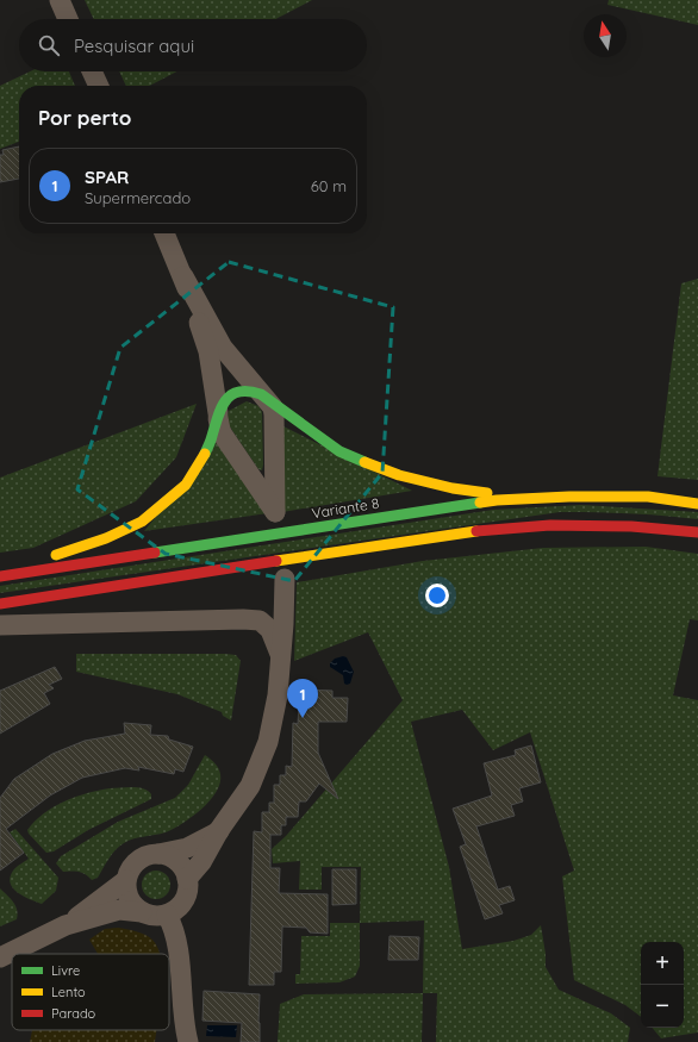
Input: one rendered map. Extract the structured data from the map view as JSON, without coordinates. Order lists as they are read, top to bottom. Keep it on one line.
{"streets":{"main road":["Variante 8"]},"legend":["Livre","Lento","Parado"],"north":"top","page":{"search":"Pesquisar aqui","heading":"Por perto","list":[{"mark":"1","name":"SPAR","note":"Supermercado","value":"60 m"}],"pins":"1","map_buttons":["+","−"]}}
